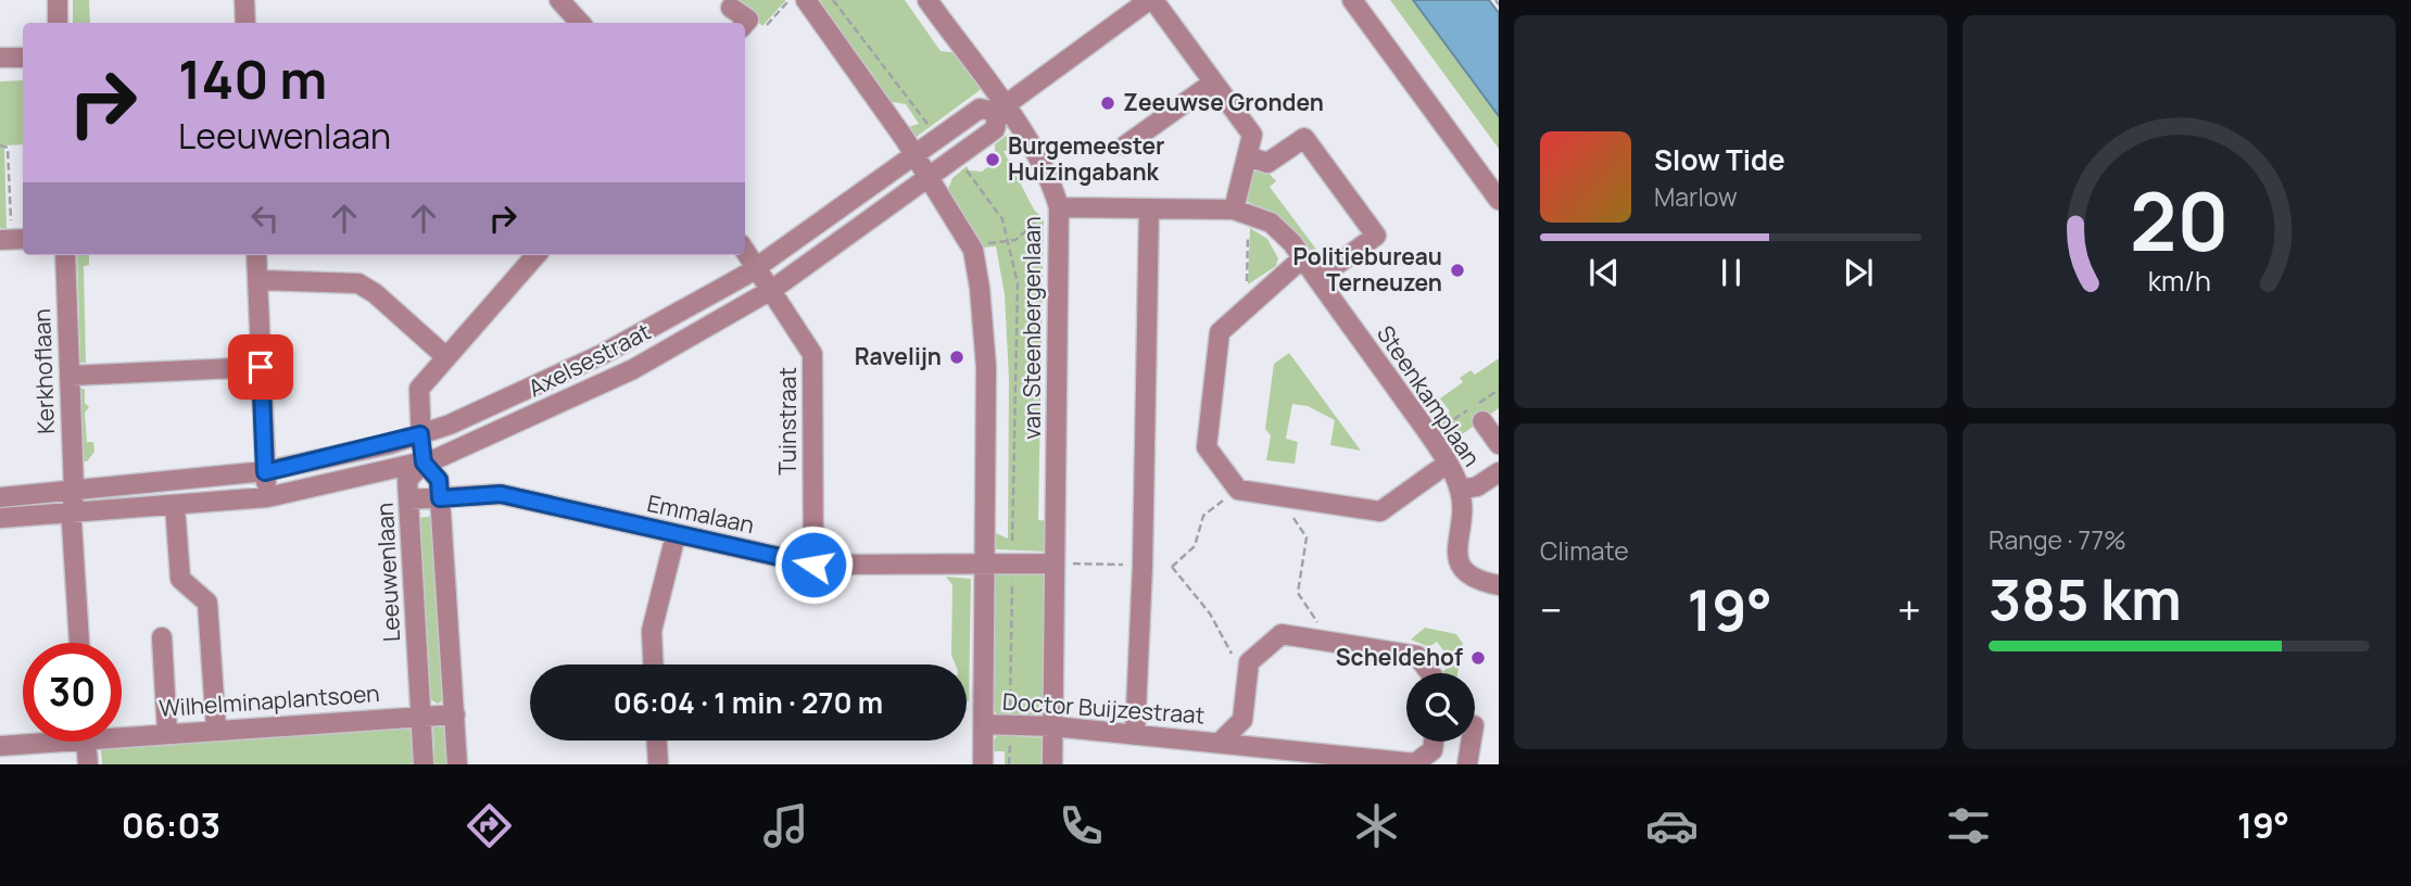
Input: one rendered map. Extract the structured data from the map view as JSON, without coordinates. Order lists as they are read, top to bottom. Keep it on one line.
{"streets":{"street":["van Steenbergenlaan","Axelsestraat","Kerkhoflaan","Steenkamplaan","Tuinstraat","Emmalaan","Leeuwenlaan","Wilhelminaplantsoen","Doctor Buijzestraat"]},"crossings":[["van Steenbergenlaan","Axelsestraat"],["van Steenbergenlaan","Emmalaan"],["van Steenbergenlaan","Doctor Buijzestraat"],["Axelsestraat","Kerkhoflaan"],["Axelsestraat","Tuinstraat"],["Axelsestraat","Leeuwenlaan"],["Tuinstraat","Emmalaan"],["Emmalaan","Leeuwenlaan"],["Leeuwenlaan","Wilhelminaplantsoen"]],"places":["Zeeuwse Gronden","Burgemeester Huizingabank","Politiebureau Terneuzen","Ravelijn","Scheldehof"],"page":{"turn":["140 m","Leeuwenlaan"],"song":["Slow Tide","Marlow"],"tile":["Climate",["Range · 77%","385 km"]],"heat":["−","19°","+"],"limit":"30","trip":"06:04 · 1 min · 270 m","tabs":["06:03","19°"],"gauge":["20","km/h"]}}
